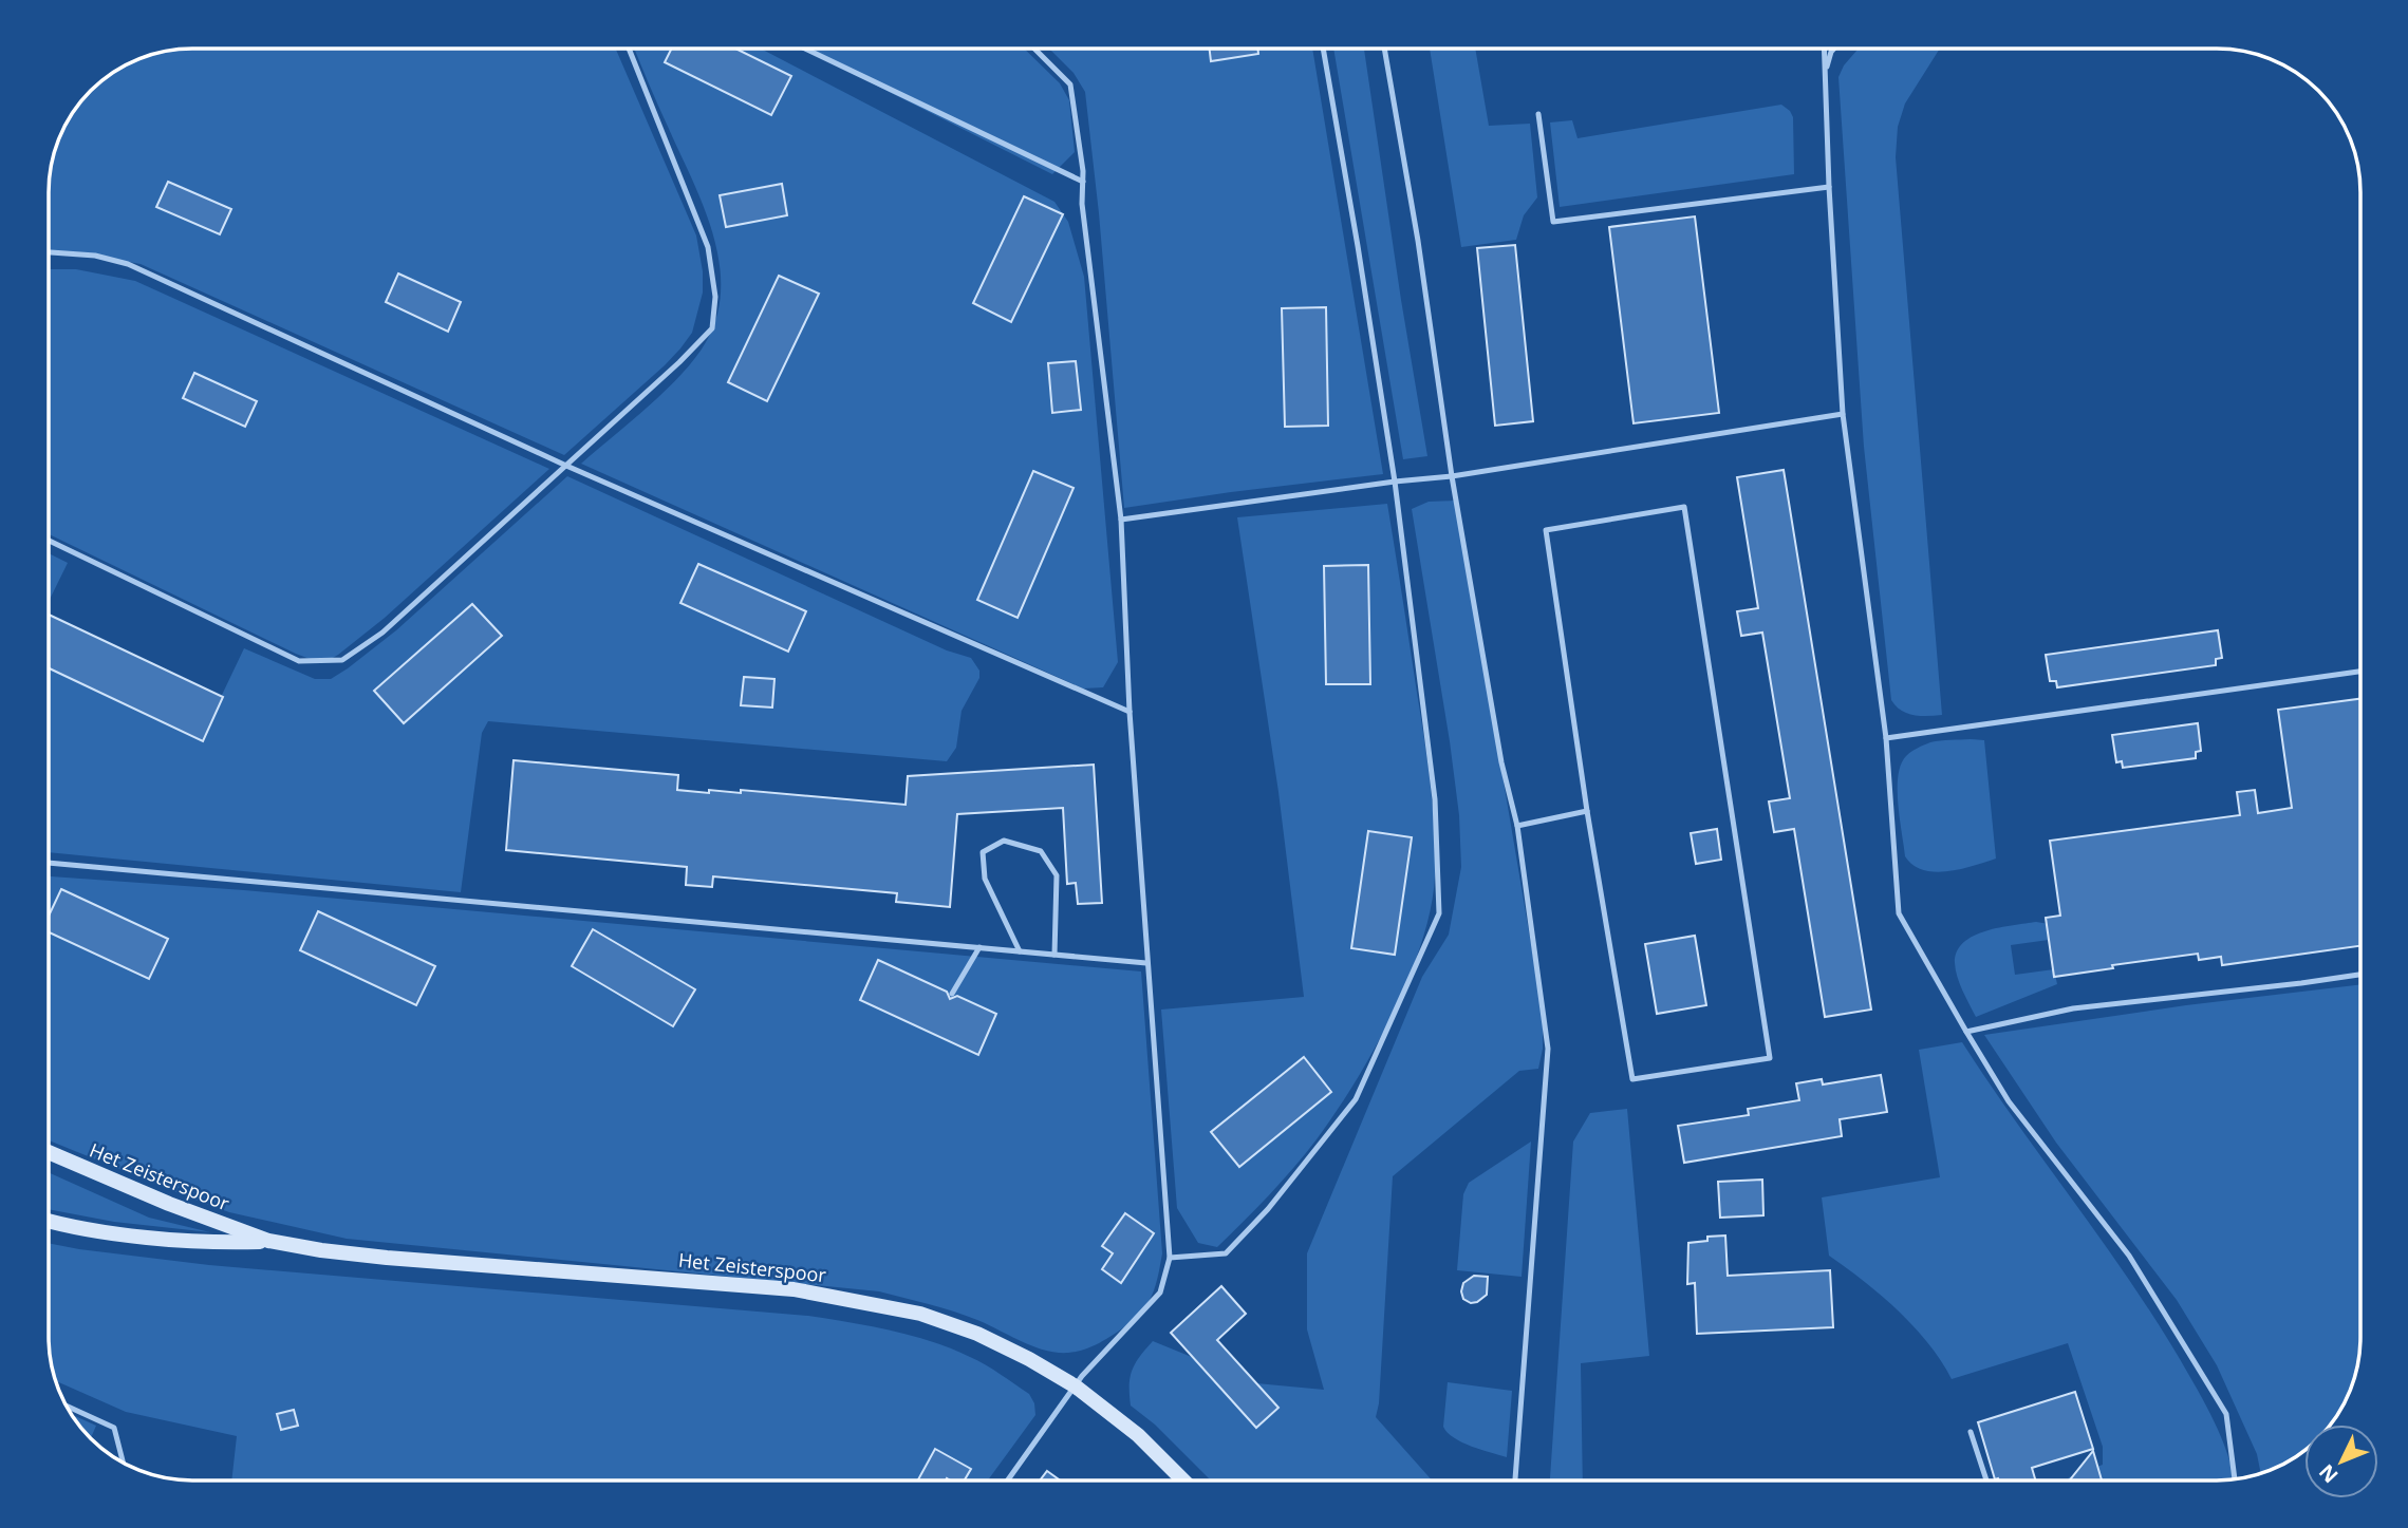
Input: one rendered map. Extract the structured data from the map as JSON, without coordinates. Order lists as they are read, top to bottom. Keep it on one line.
{"streets":{"street":["Het Zeisterspoor"]},"north":"bottom left"}
